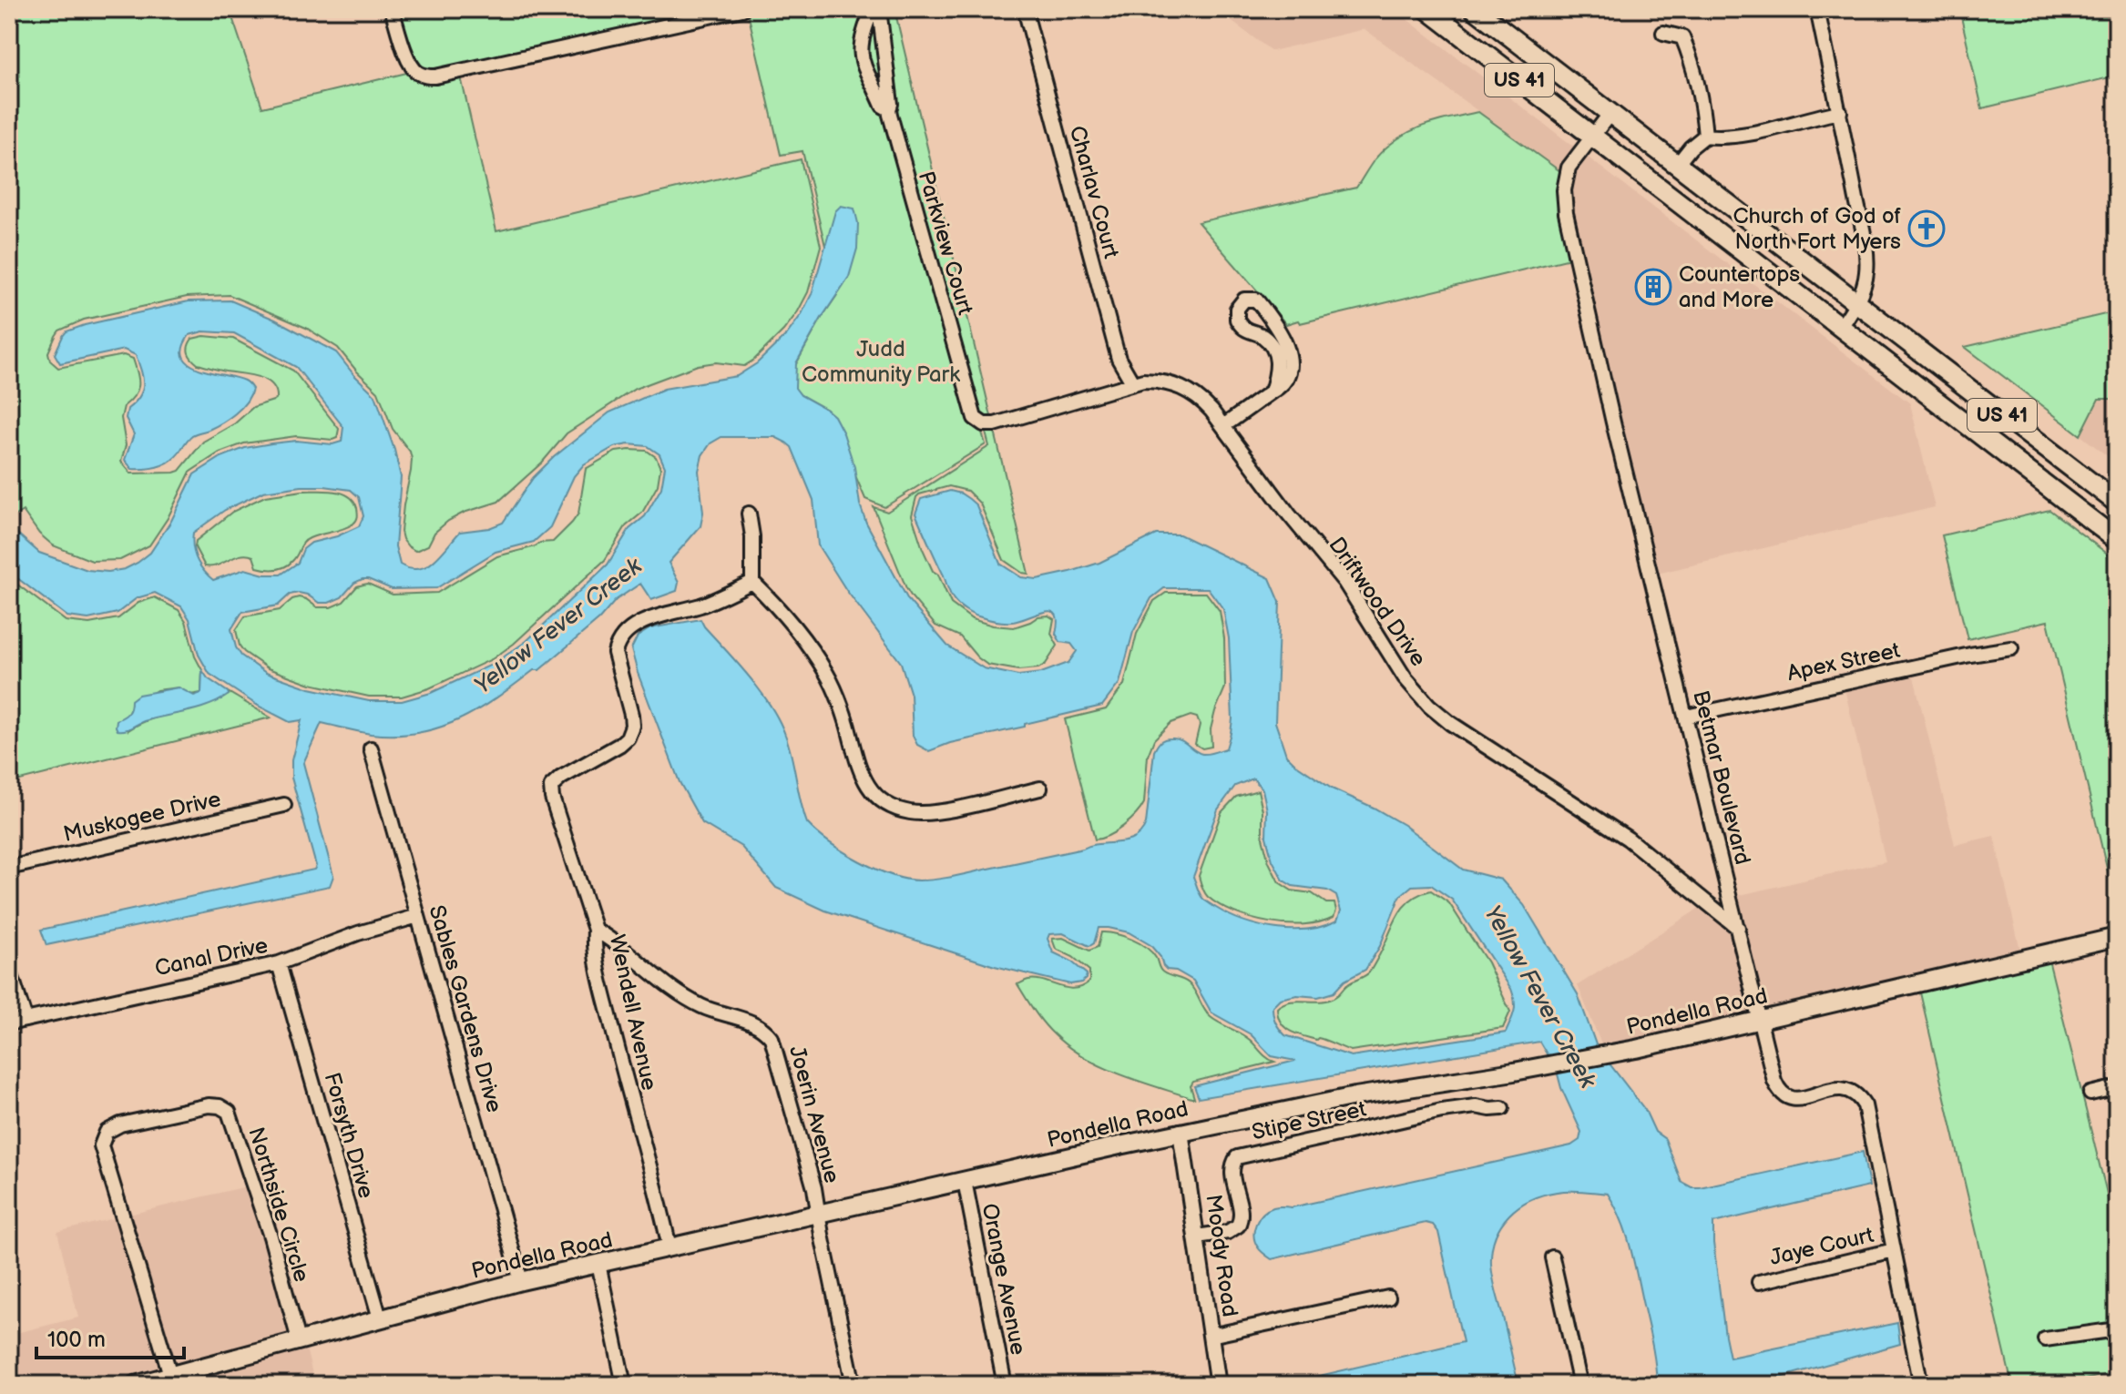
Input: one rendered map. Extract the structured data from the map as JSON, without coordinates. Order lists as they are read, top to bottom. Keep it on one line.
{"streets":{"main road":["US 41","Pondella Road"],"street":["Charlav Court","Parkview Court","Driftwood Drive","Apex Street","Betmar Boulevard","Muskogee Drive","Canal Drive","Sables Gardens Drive","Wendell Avenue","Joerin Avenue","Stipe Street","Forsyth Drive","Northside Circle","Jaye Court","Moody Road","Orange Avenue"]},"crossings":[["US 41","Betmar Boulevard"],["Charlav Court","Driftwood Drive"],["Parkview Court","Driftwood Drive"],["Driftwood Drive","Betmar Boulevard"],["Apex Street","Betmar Boulevard"],["Betmar Boulevard","Pondella Road"],["Betmar Boulevard","Jaye Court"],["Canal Drive","Sables Gardens Drive"],["Canal Drive","Forsyth Drive"],["Sables Gardens Drive","Pondella Road"],["Pondella Road","Wendell Avenue"],["Pondella Road","Joerin Avenue"],["Pondella Road","Forsyth Drive"],["Pondella Road","Northside Circle"],["Pondella Road","Moody Road"],["Pondella Road","Orange Avenue"],["Wendell Avenue","Joerin Avenue"],["Stipe Street","Moody Road"]],"water":["Yellow Fever Creek"],"parks":["Judd Community Park"],"places":{"church":["Church of God of North Fort Myers"],"building":["Countertops and More"]},"scale_bar":"100 m"}
